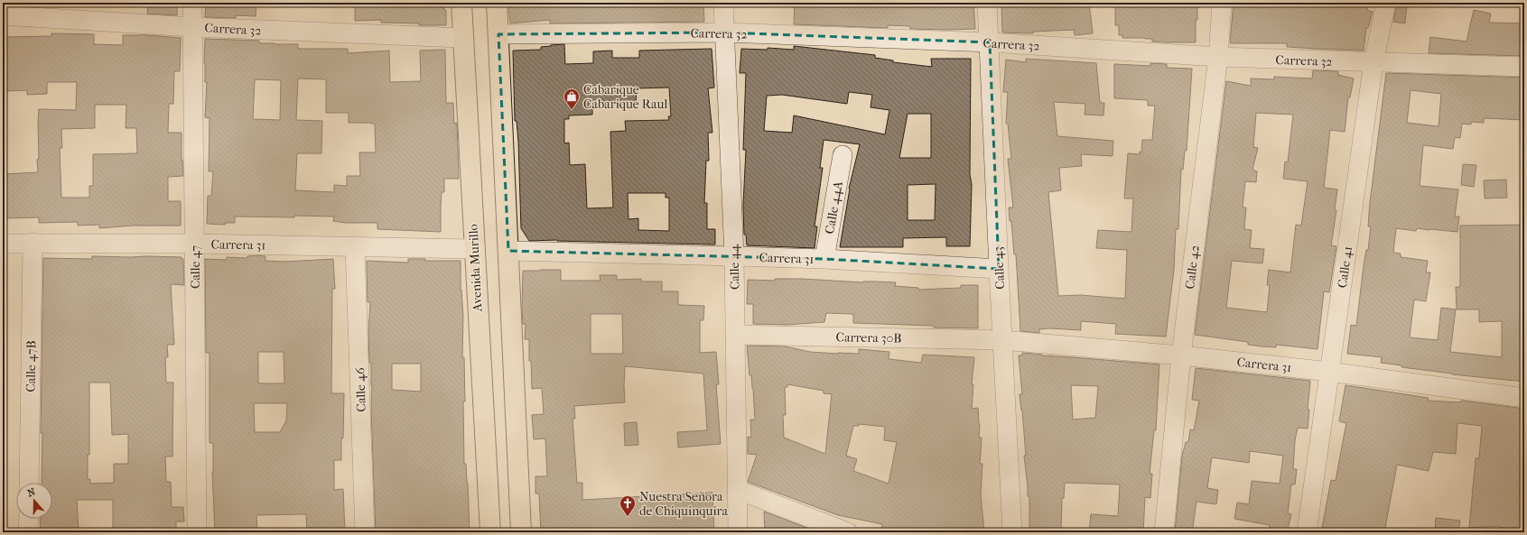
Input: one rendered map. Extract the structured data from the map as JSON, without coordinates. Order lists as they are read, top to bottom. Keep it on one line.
{"streets":{"main road":["Avenida Murillo"],"street":["Carrera 32","Calle 44A","Carrera 31","Calle 47","Calle 44","Calle 42","Calle 41","Calle 43","Carrera 30B","Calle 47B","Calle 46"]},"crossings":[["Carrera 32","Calle 47"],["Carrera 32","Calle 44"],["Carrera 32","Calle 42"],["Carrera 32","Calle 41"],["Carrera 32","Avenida Murillo"],["Carrera 32","Calle 43"],["Calle 44A","Carrera 31"],["Carrera 31","Calle 47"],["Carrera 31","Calle 44"],["Carrera 31","Calle 42"],["Carrera 31","Calle 41"],["Carrera 31","Avenida Murillo"],["Carrera 31","Calle 43"],["Carrera 31","Carrera 30B"],["Carrera 31","Calle 47B"],["Carrera 31","Calle 46"],["Calle 44","Carrera 30B"],["Calle 43","Carrera 30B"]],"places":{"shop":["Cabarique Cabarique Raul"],"church":["Nuestra Señora de Chiquinquira"]},"north":"top"}
